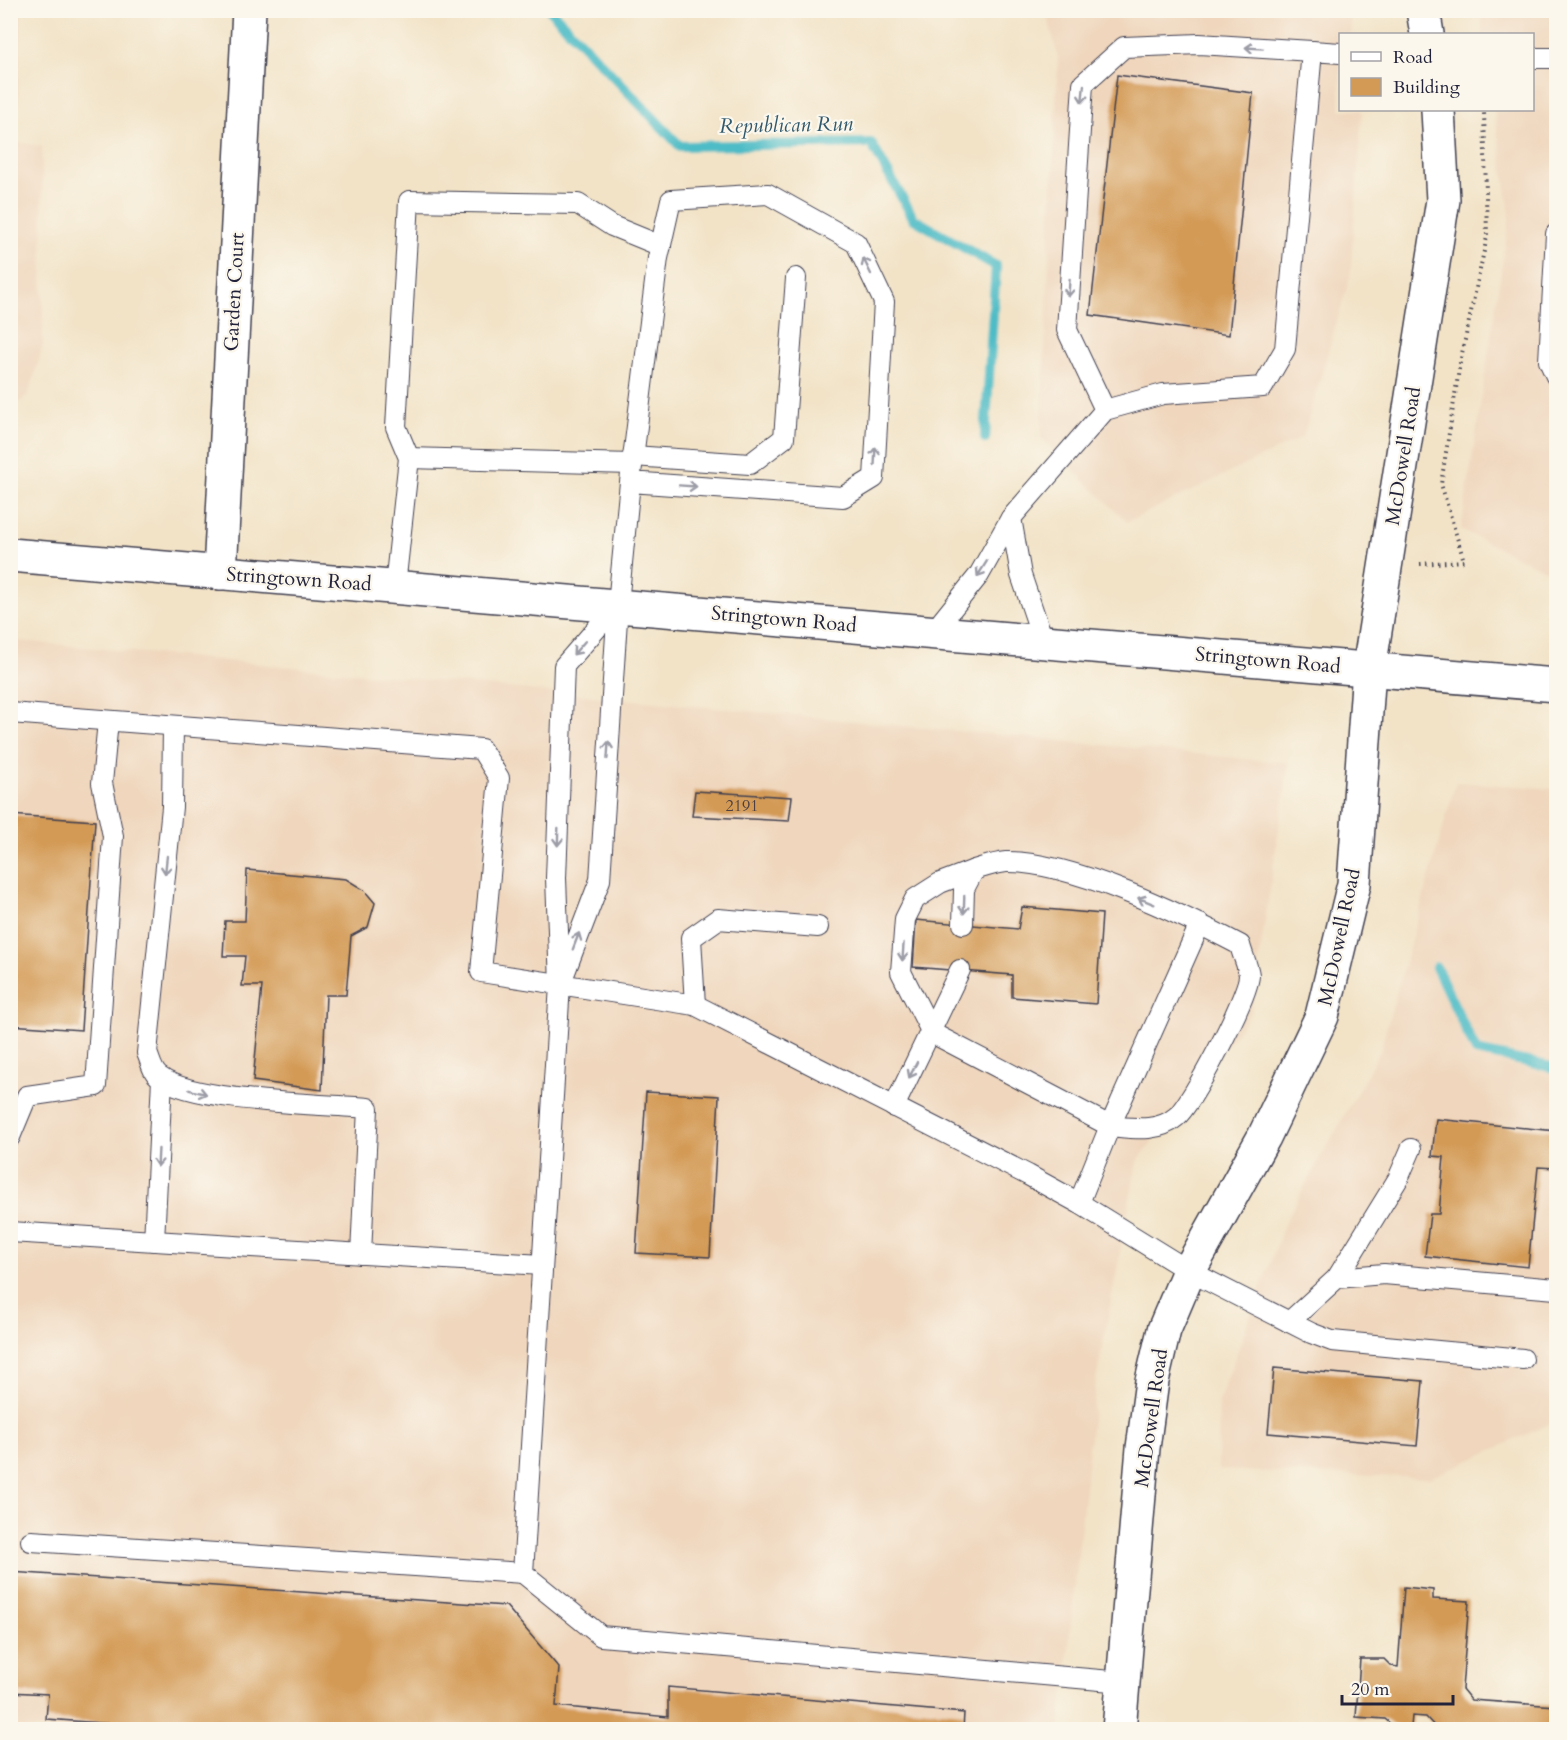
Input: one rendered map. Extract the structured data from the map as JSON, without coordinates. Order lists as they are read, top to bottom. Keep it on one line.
{"streets":{"street":["Garden Court","McDowell Road","Stringtown Road"]},"crossings":[["Garden Court","Stringtown Road"],["McDowell Road","Stringtown Road"]],"water":["Republican Run"],"house_numbers":["2191"],"legend":["Road","Building"],"scale_bar":"20 m"}
